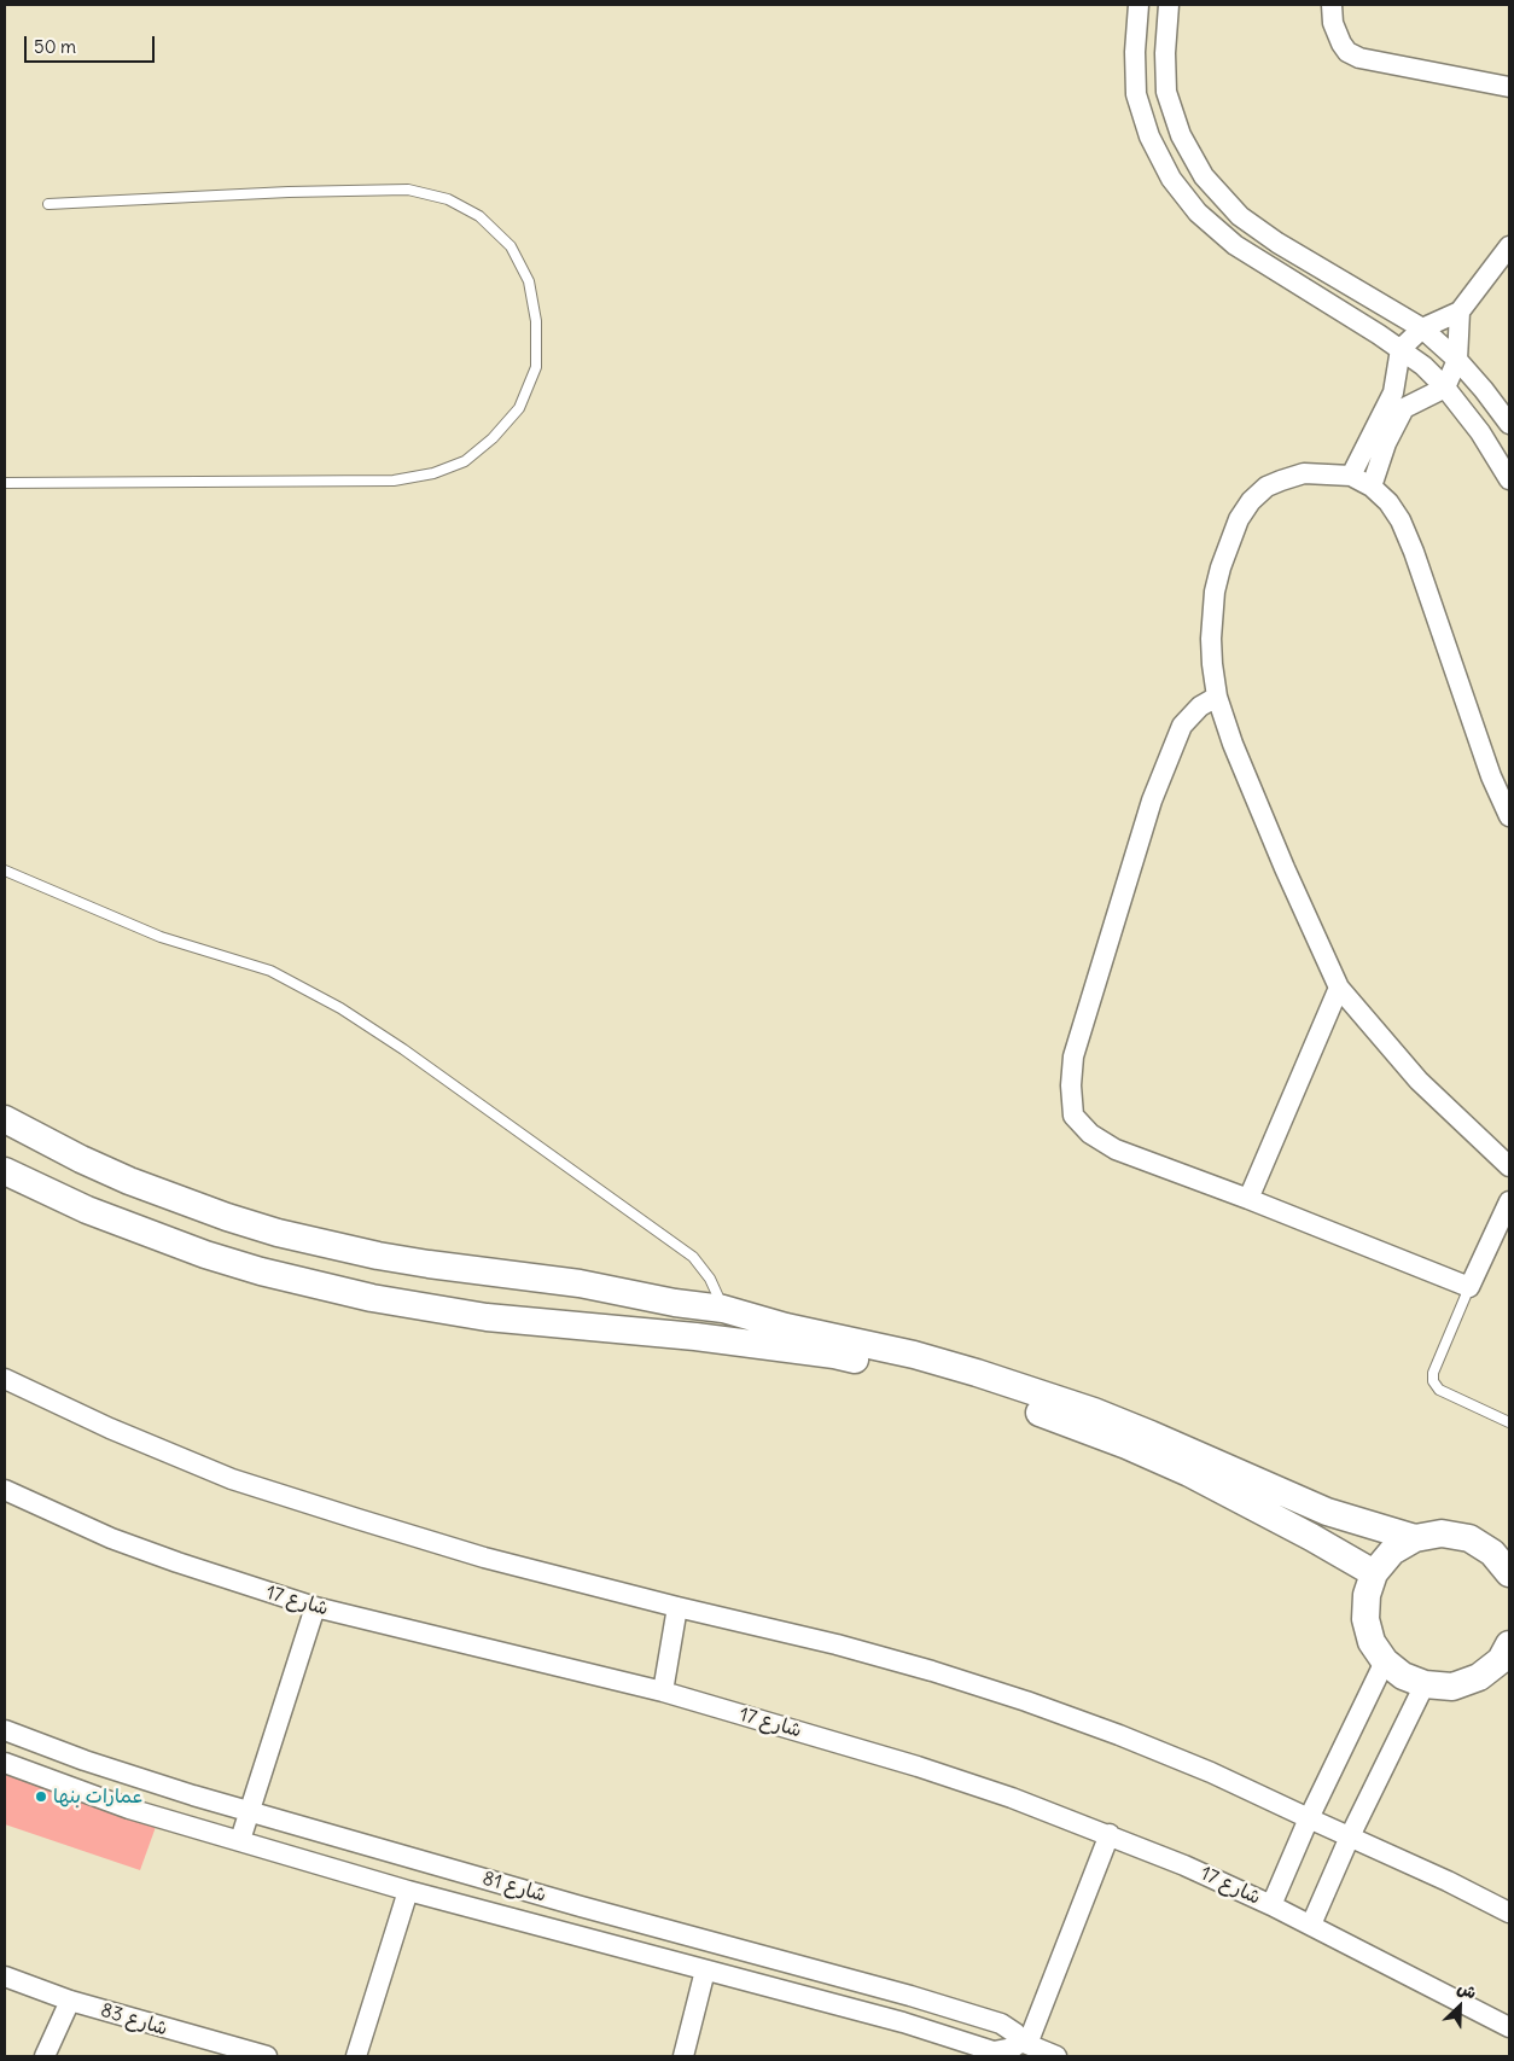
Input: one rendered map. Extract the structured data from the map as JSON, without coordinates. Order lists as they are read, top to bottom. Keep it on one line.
{"streets":{"street":["شارع 17","شارع 81","شارع 83"]},"places":["عمارات بنها"],"scale_bar":"50 m","north":"top right"}
